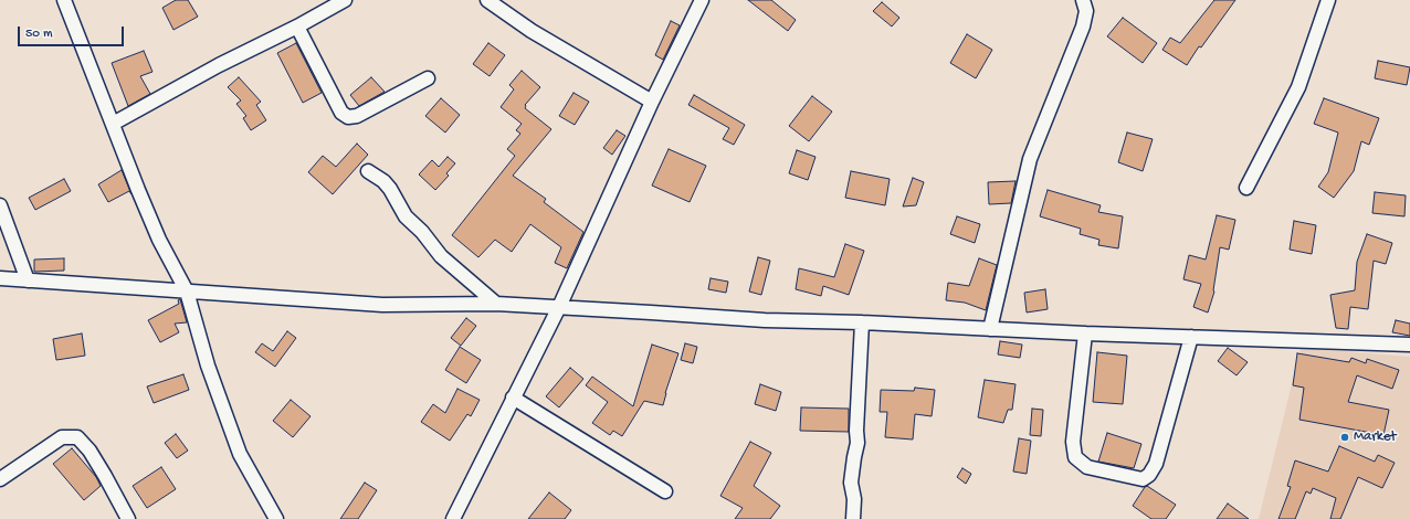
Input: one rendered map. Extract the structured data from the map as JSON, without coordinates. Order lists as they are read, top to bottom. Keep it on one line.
{"places":["Market"],"scale_bar":"50 m"}
